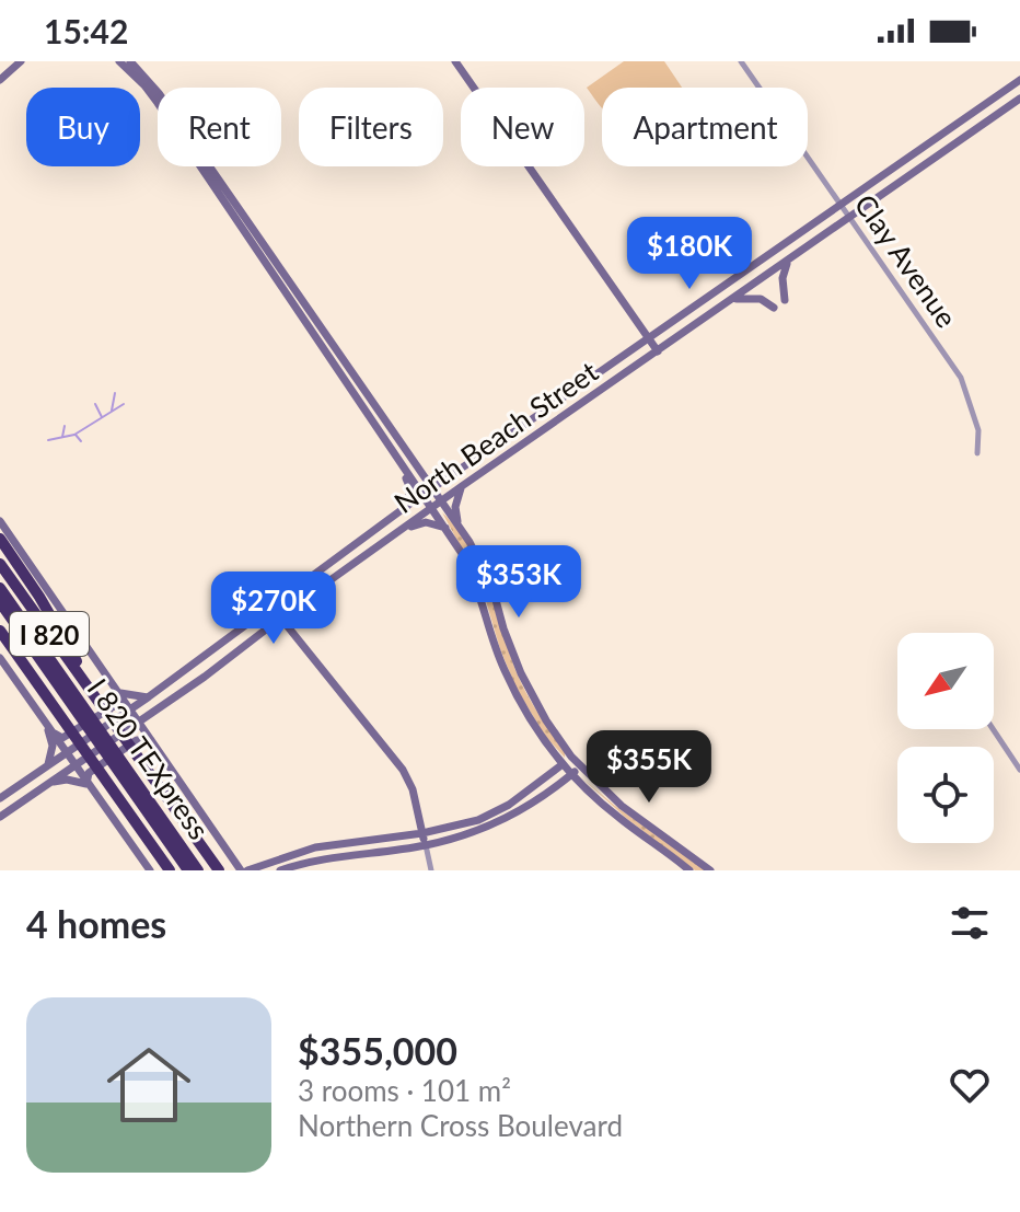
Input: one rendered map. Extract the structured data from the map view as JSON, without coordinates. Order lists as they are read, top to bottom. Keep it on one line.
{"streets":{"highway":["I 820","I 820 TEXpress"],"main road":["North Beach Street"],"street":["Clay Avenue"]},"crossings":[["Clay Avenue","North Beach Street"]],"north":"bottom left","page":{"status":"15:42","chip":["Buy","Rent","Filters","New","Apartment"],"price":["$180K","$353K","$270K","$355K"],"heading":"4 homes","list":[{"name":"$355,000","note":"3 rooms · 101 m² · Northern Cross Boulevard"}]}}
